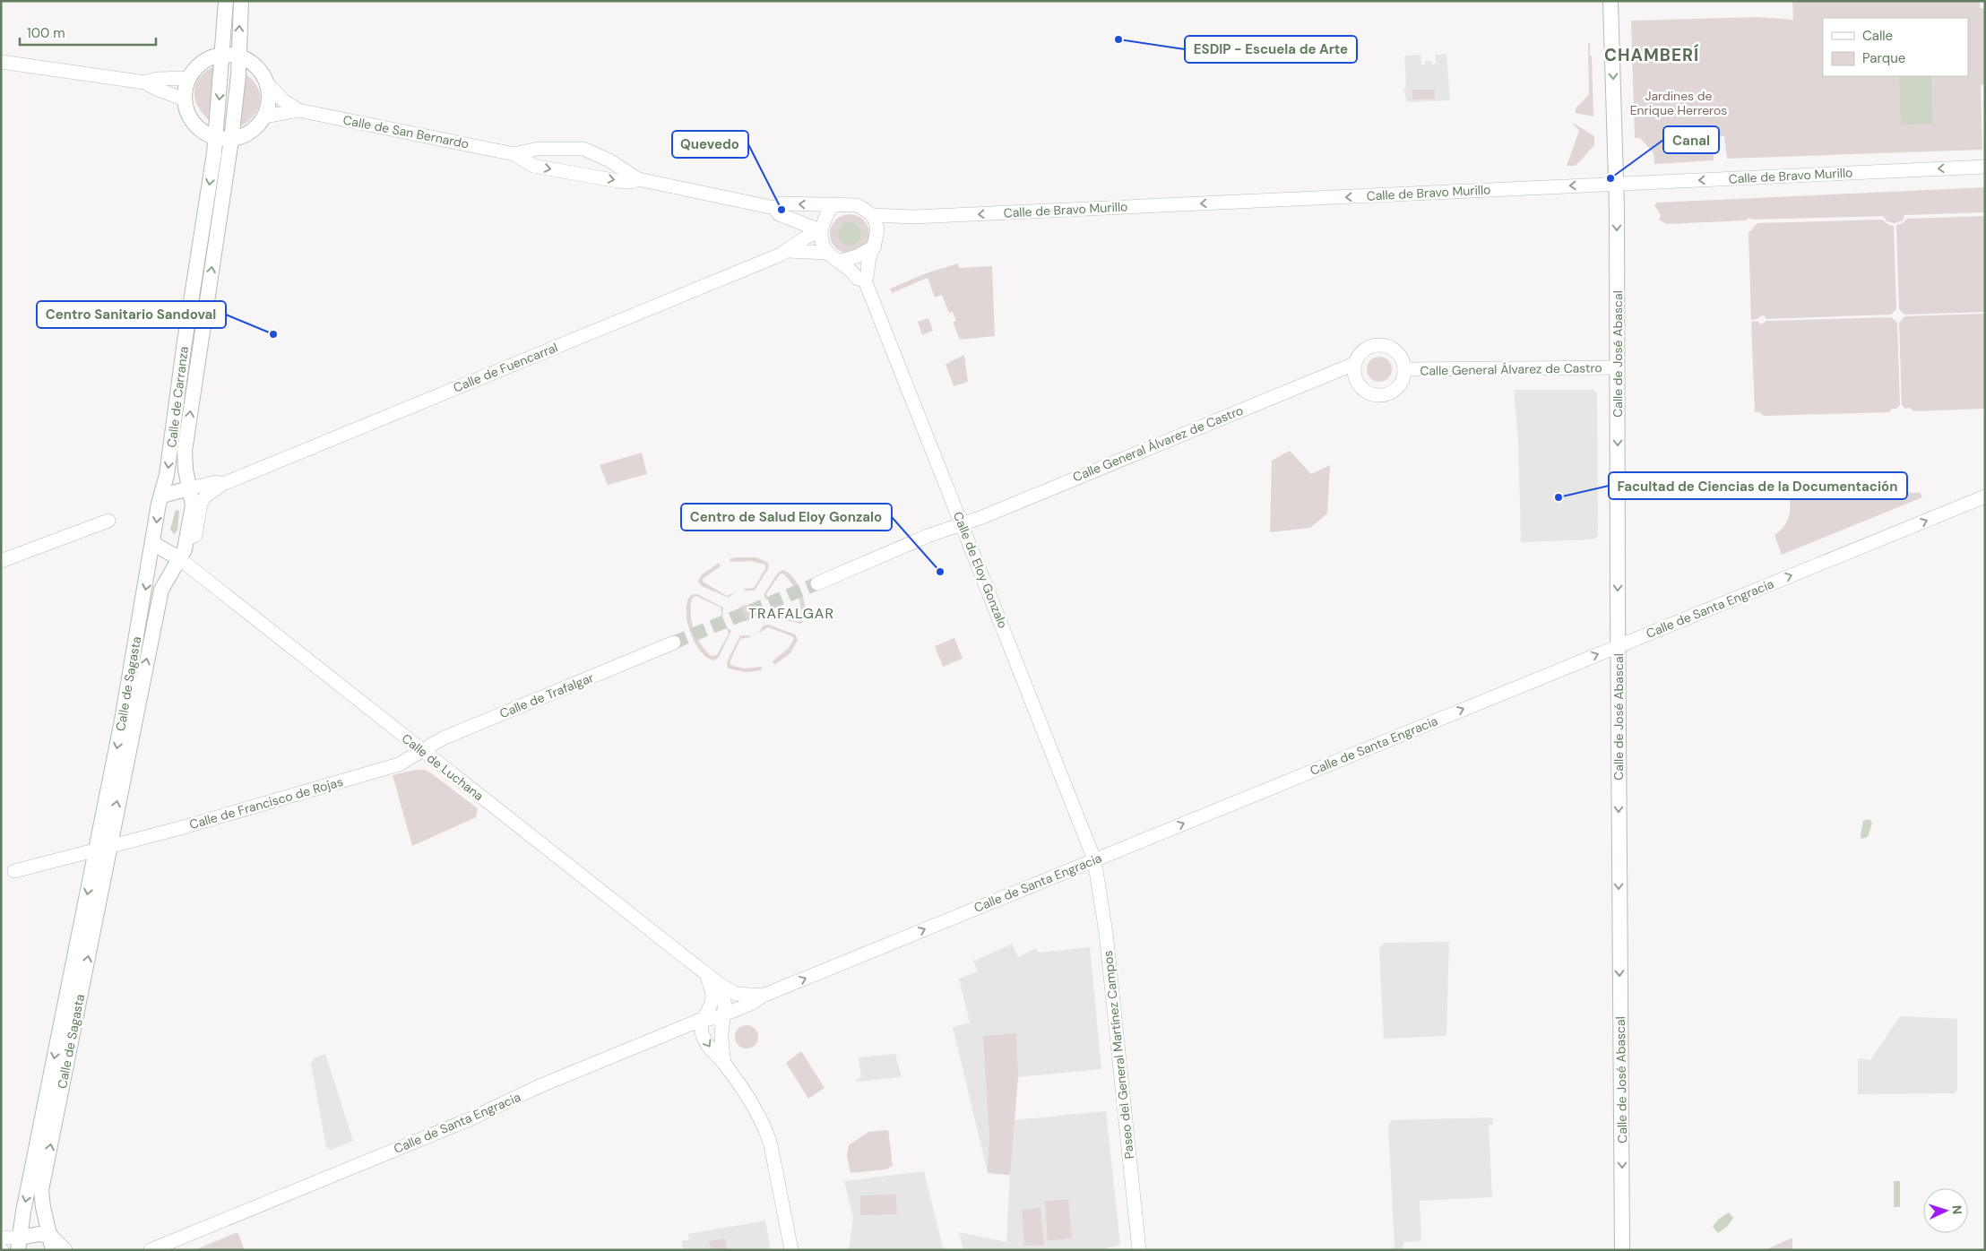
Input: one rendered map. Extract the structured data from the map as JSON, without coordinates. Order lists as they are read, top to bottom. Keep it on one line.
{"streets":{"main road":["Calle de José Abascal","Calle de Carranza","Calle de Sagasta"],"street":["Calle de San Bernardo","Calle de Bravo Murillo","Calle de Fuencarral","Calle General Álvarez de Castro","Calle de Eloy Gonzalo","Calle de Santa Engracia","Calle de Trafalgar","Calle de Luchana","Calle de Francisco de Rojas","Paseo del General Martínez Campos"]},"crossings":[["Calle de San Bernardo","Calle de Bravo Murillo"],["Calle de San Bernardo","Calle de Fuencarral"],["Calle de San Bernardo","Calle de Eloy Gonzalo"],["Calle de Bravo Murillo","Calle de José Abascal"],["Calle de Bravo Murillo","Calle de Fuencarral"],["Calle de Bravo Murillo","Calle de Eloy Gonzalo"],["Calle de José Abascal","Calle General Álvarez de Castro"],["Calle de José Abascal","Calle de Santa Engracia"],["Calle de Fuencarral","Calle de Carranza"],["Calle de Fuencarral","Calle de Eloy Gonzalo"],["Calle de Fuencarral","Calle de Sagasta"],["Calle General Álvarez de Castro","Calle de Eloy Gonzalo"],["Calle de Carranza","Calle de Sagasta"],["Calle de Eloy Gonzalo","Calle de Santa Engracia"],["Calle de Eloy Gonzalo","Paseo del General Martínez Campos"],["Calle de Santa Engracia","Calle de Luchana"],["Calle de Santa Engracia","Paseo del General Martínez Campos"],["Calle de Sagasta","Calle de Luchana"],["Calle de Sagasta","Calle de Francisco de Rojas"],["Calle de Trafalgar","Calle de Luchana"],["Calle de Trafalgar","Calle de Francisco de Rojas"],["Calle de Luchana","Calle de Francisco de Rojas"]],"one_way":["Calle de Bravo Murillo","Calle de José Abascal","Calle de Santa Engracia"],"districts":["CHAMBERÍ","TRAFALGAR"],"parks":["Jardines de Enrique Herreros"],"places":["ESDIP - Escuela de Arte","Canal","Quevedo","Centro Sanitario Sandoval","Facultad de Ciencias de la Documentación","Centro de Salud Eloy Gonzalo"],"legend":["Calle","Parque"],"scale_bar":"100 m","north":"right"}
